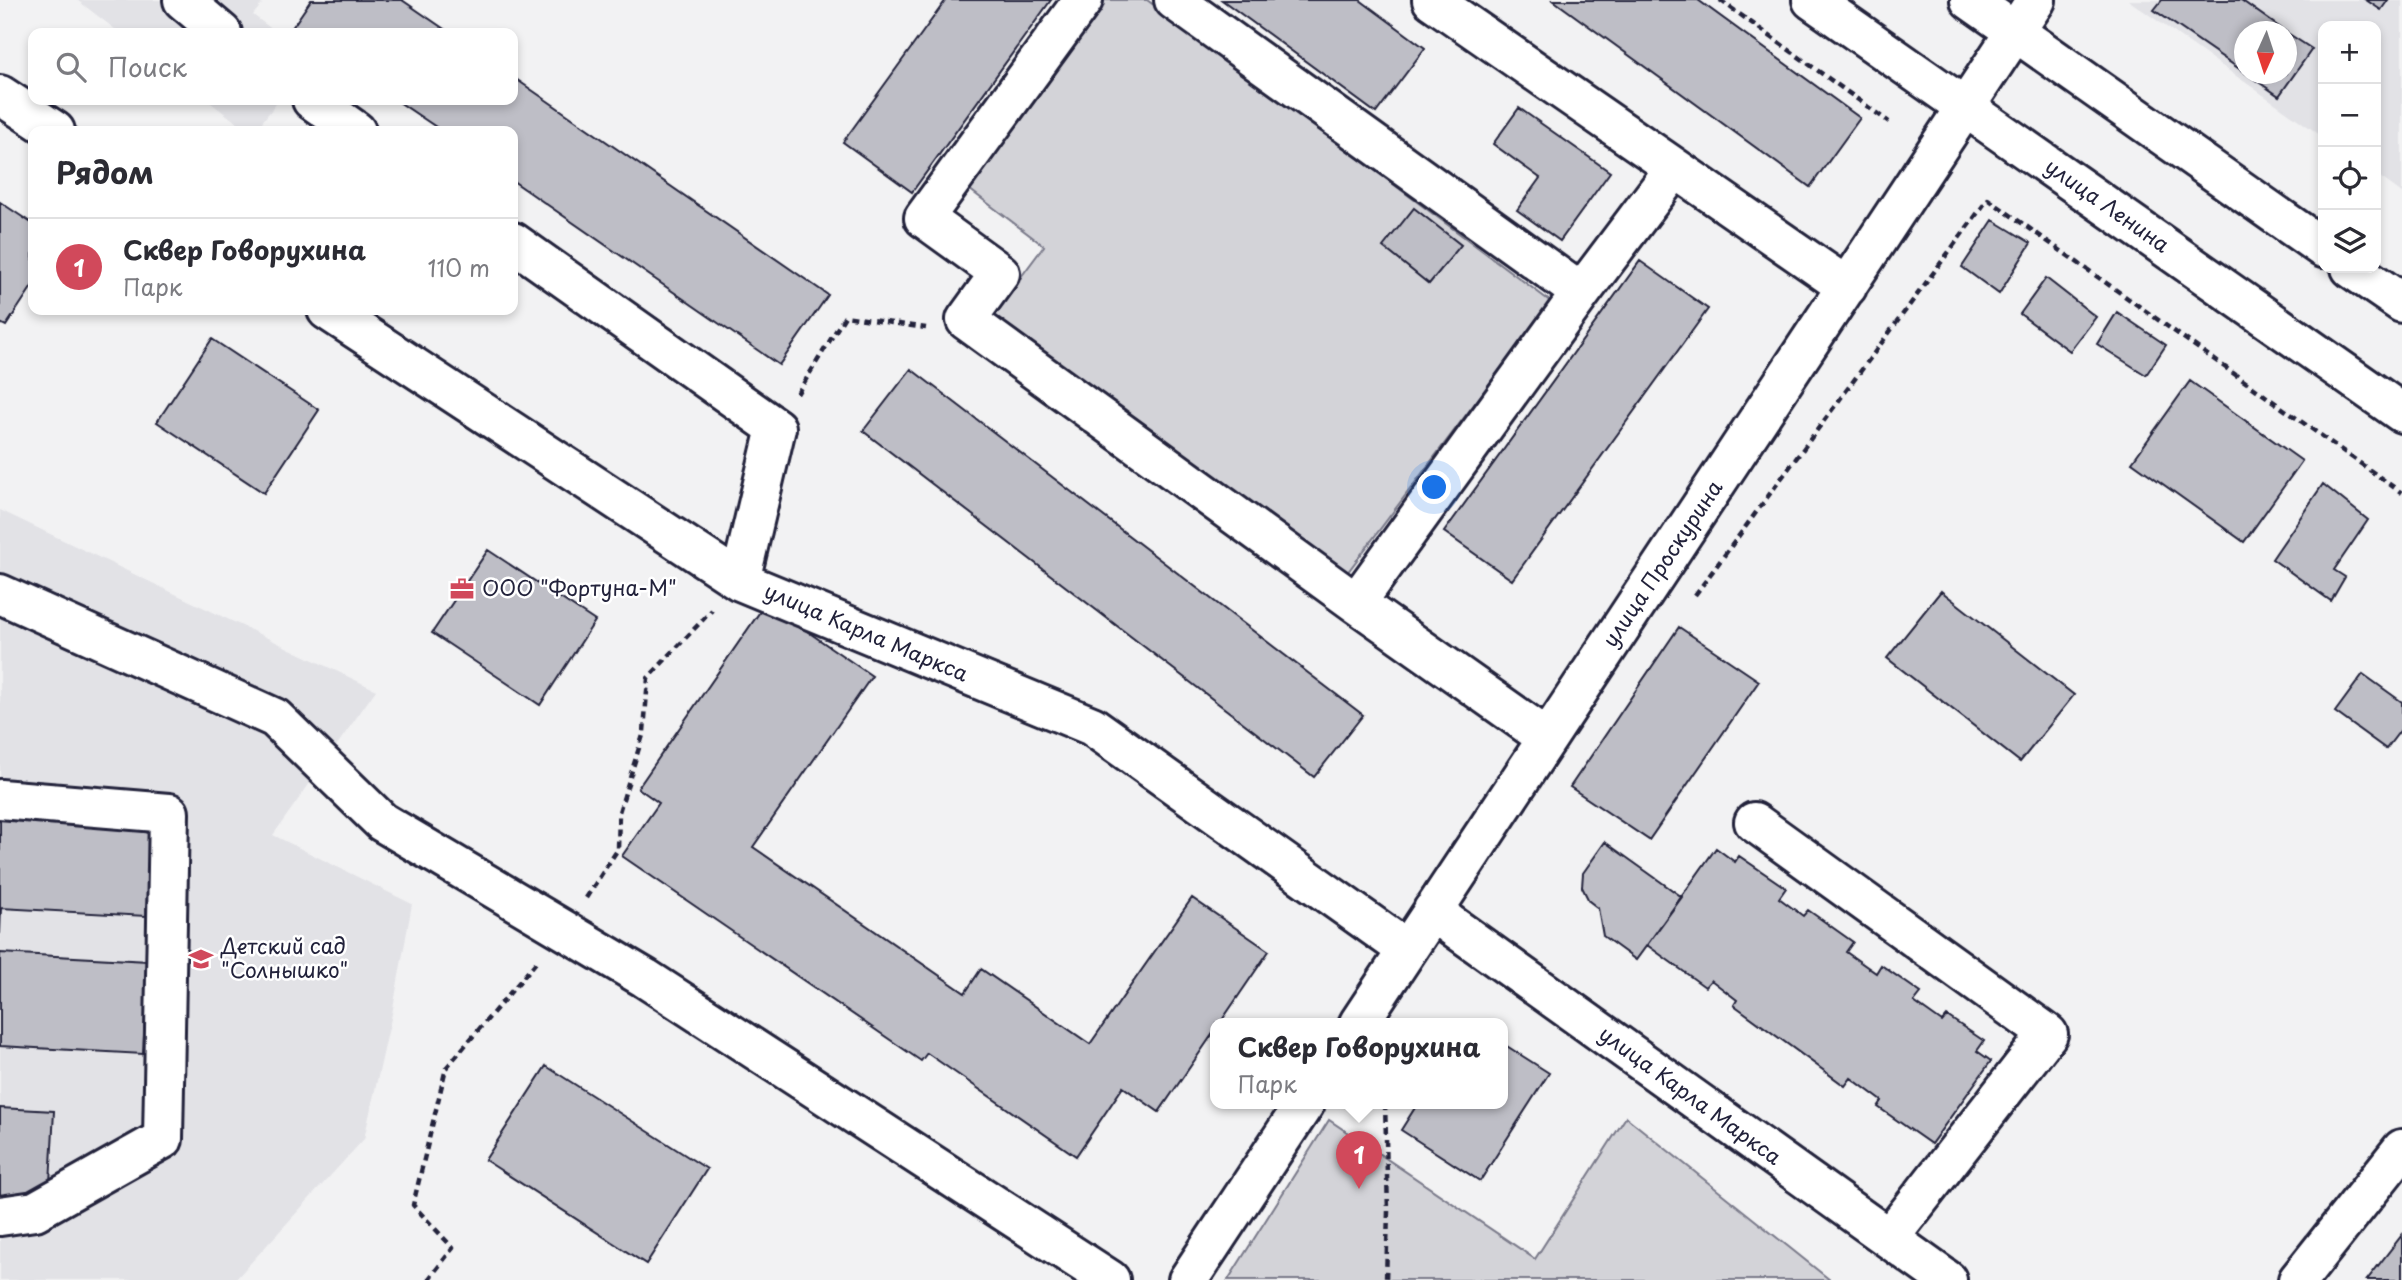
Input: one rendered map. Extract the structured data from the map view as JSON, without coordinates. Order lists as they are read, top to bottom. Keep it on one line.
{"streets":{"street":["улица Ленина","улица Проскурина","улица Карла Маркса"]},"crossings":[["улица Ленина","улица Проскурина"],["улица Проскурина","улица Карла Маркса"]],"places":{"office":["ООО \"Фортуна-М\""],"school or university":["Детский сад \"Солнышко\""]},"north":"bottom","page":{"map_buttons":["+","−"],"search":"Поиск","heading":"Рядом","list":[{"mark":"1","name":"Сквер Говорухина","note":"Парк","value":"110 m"}],"popup":["Сквер Говорухина","Парк"],"pins":"1"}}
